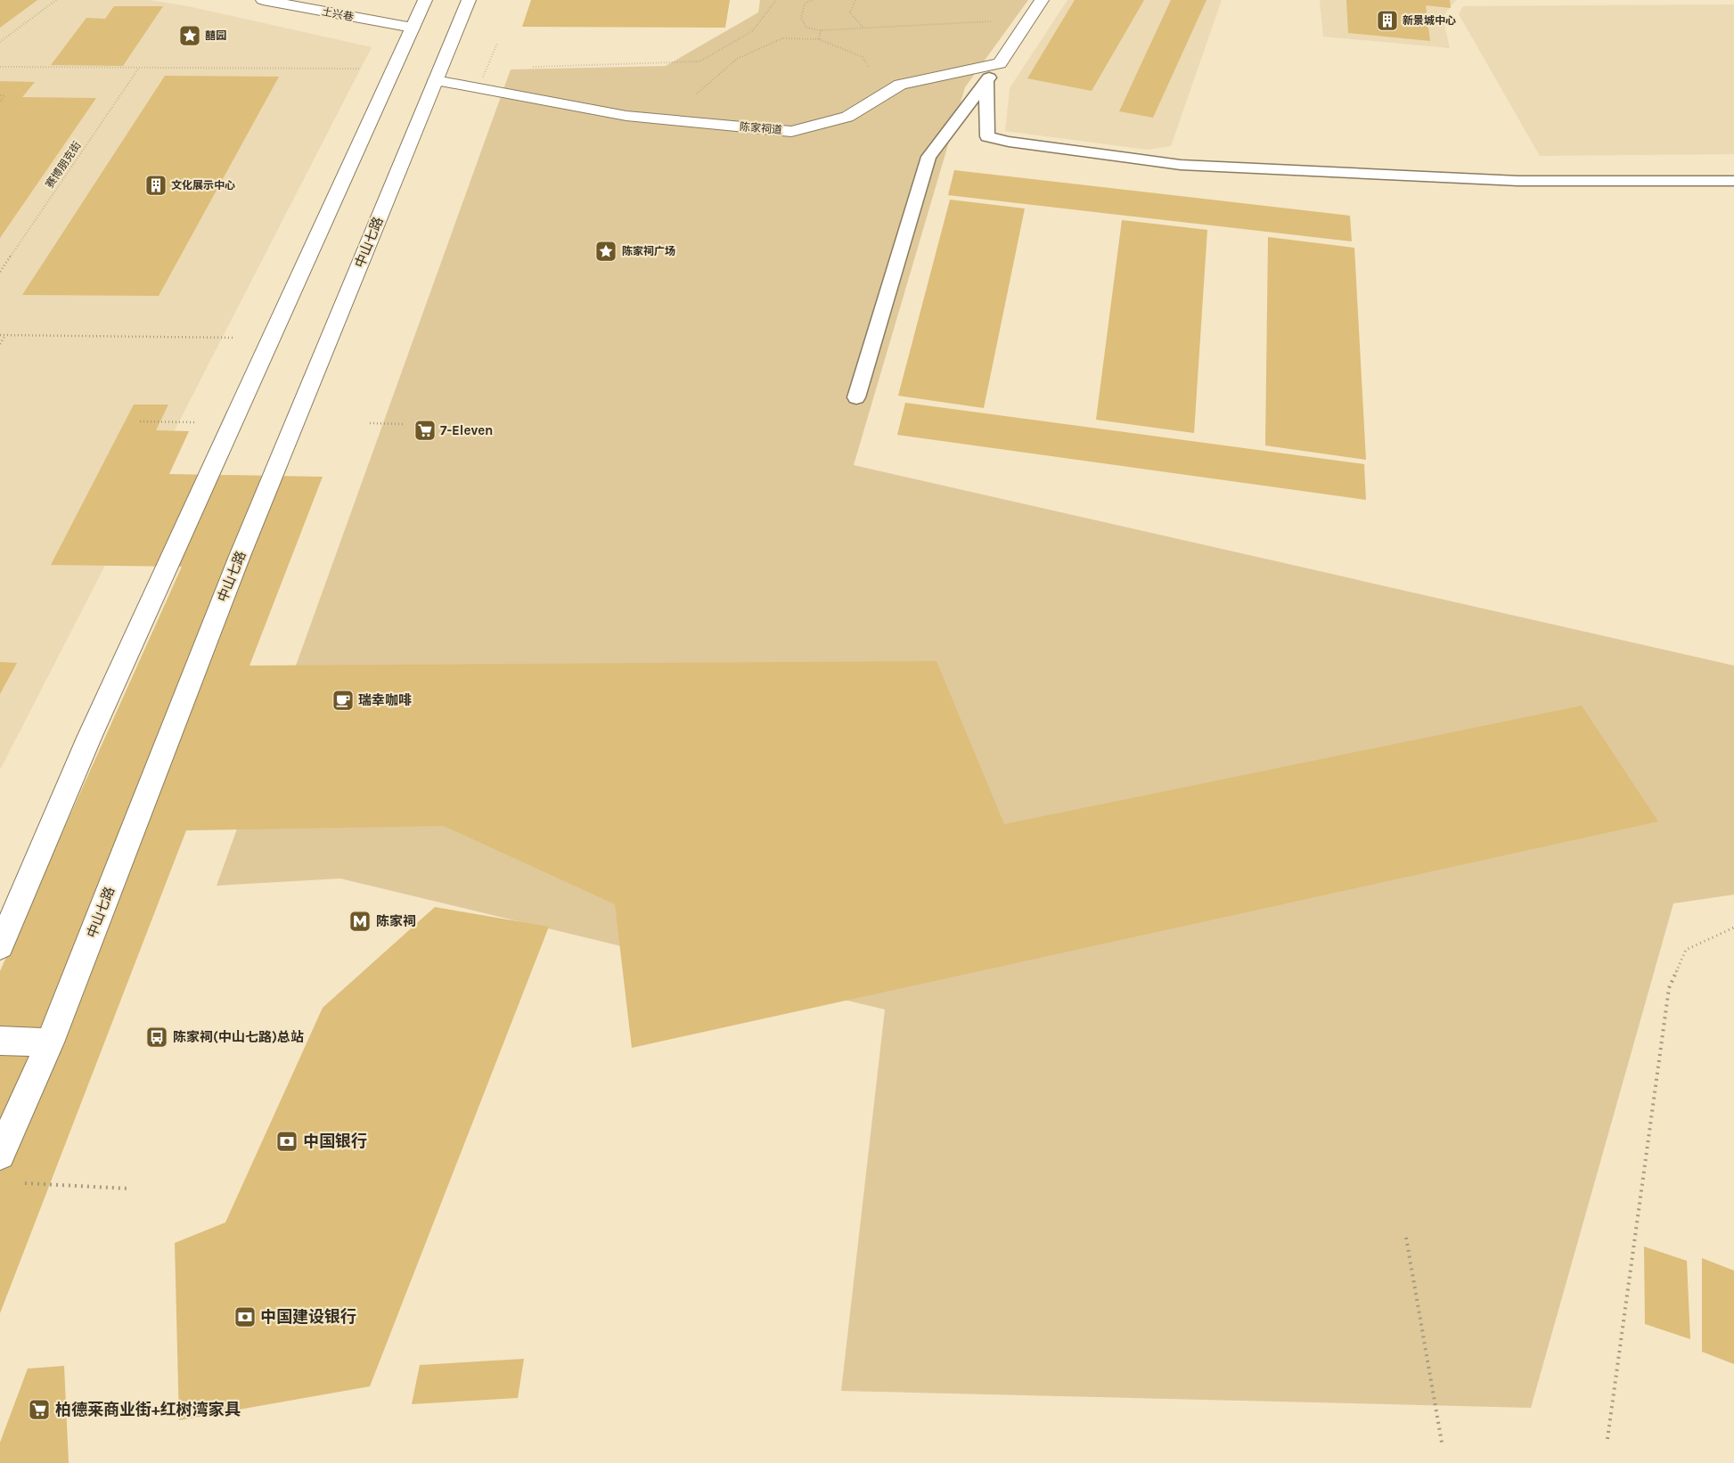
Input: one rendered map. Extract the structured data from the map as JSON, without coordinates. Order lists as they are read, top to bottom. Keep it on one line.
{"streets":{"main road":["土兴巷","陈家祠道","中山七路"],"path":["赛博朋克街"]},"crossings":[["陈家祠道","中山七路"]],"places":{"building":["新景城中心","文化展示中心"],"place":["囍园","陈家祠广场"],"supermarket":["7-Eleven","柏德莱商业街+红树湾家具"],"cafe":["瑞幸咖啡"],"metro station":["陈家祠"],"bus stop":["陈家祠(中山七路)总站"],"bank":["中国银行","中国建设银行"]}}
